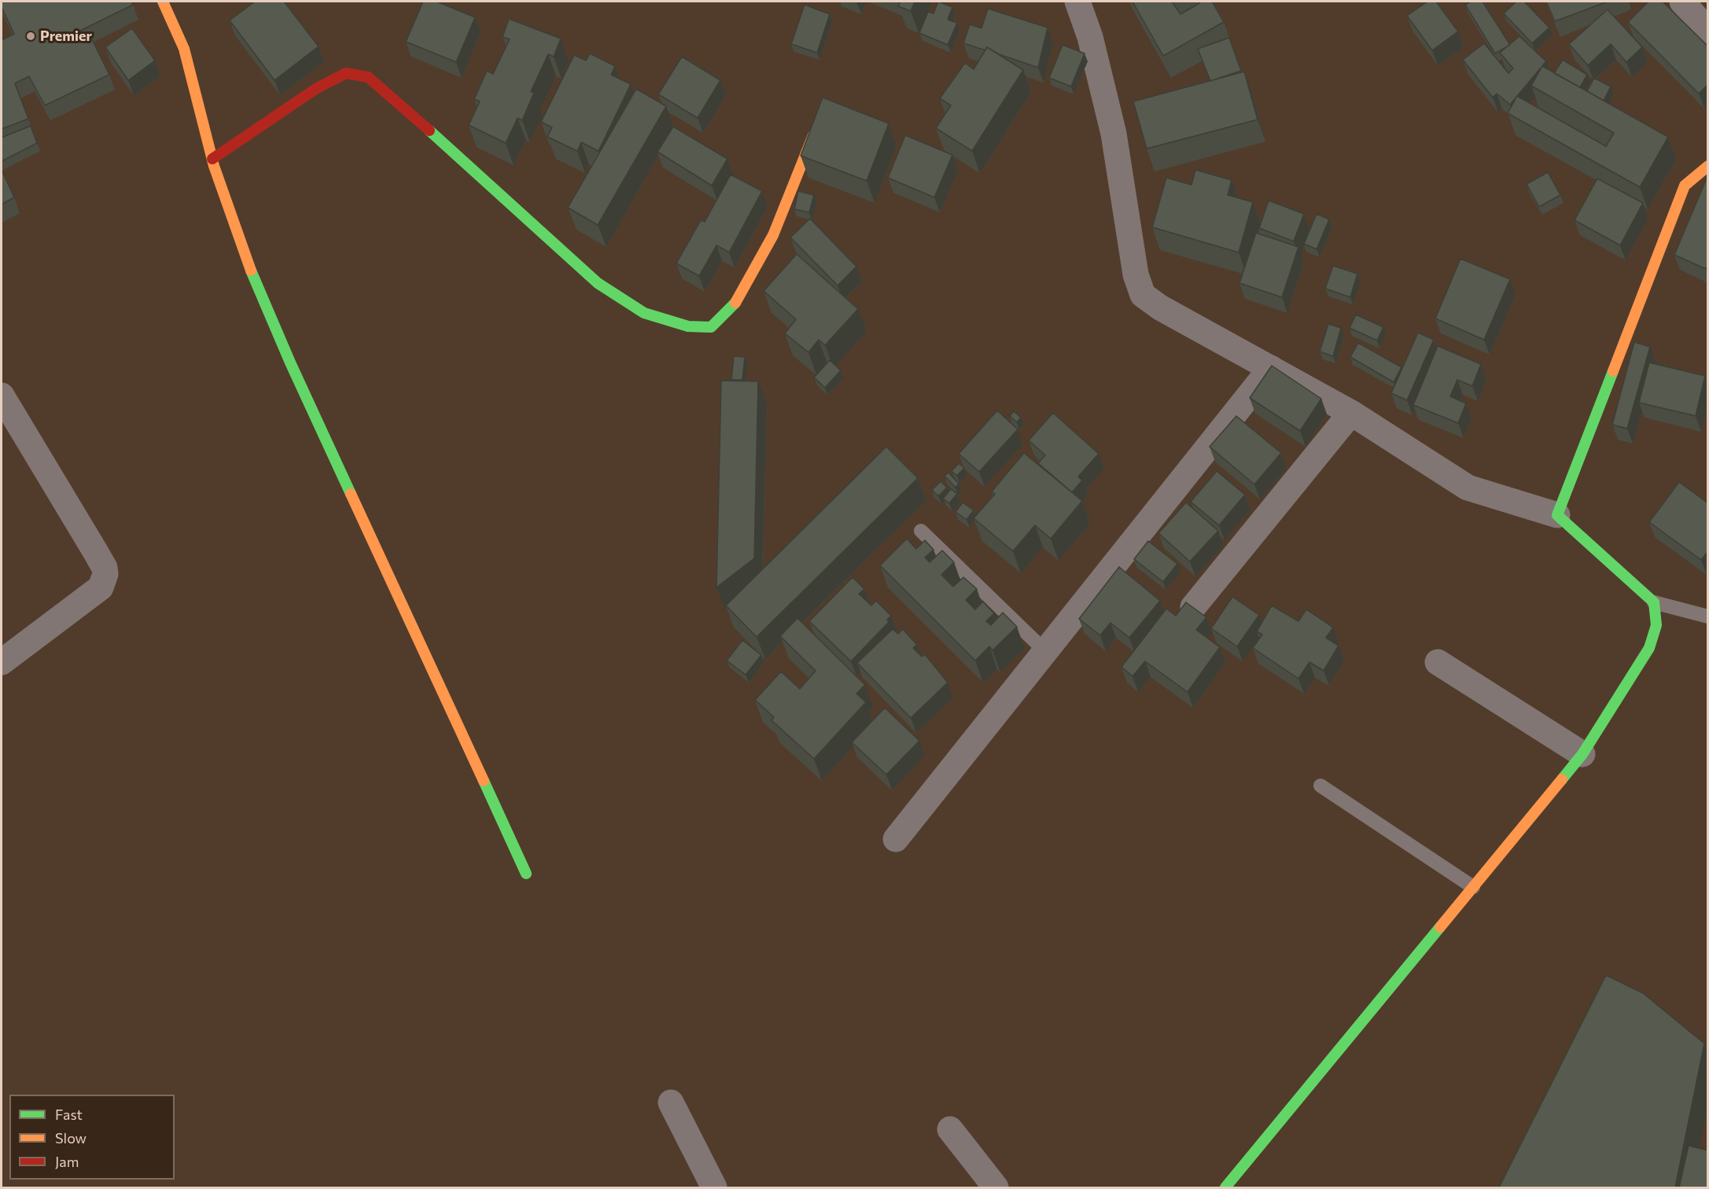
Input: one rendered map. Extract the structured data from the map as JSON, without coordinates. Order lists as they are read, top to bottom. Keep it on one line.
{"places":["Premier"],"legend":["Fast","Slow","Jam"]}
